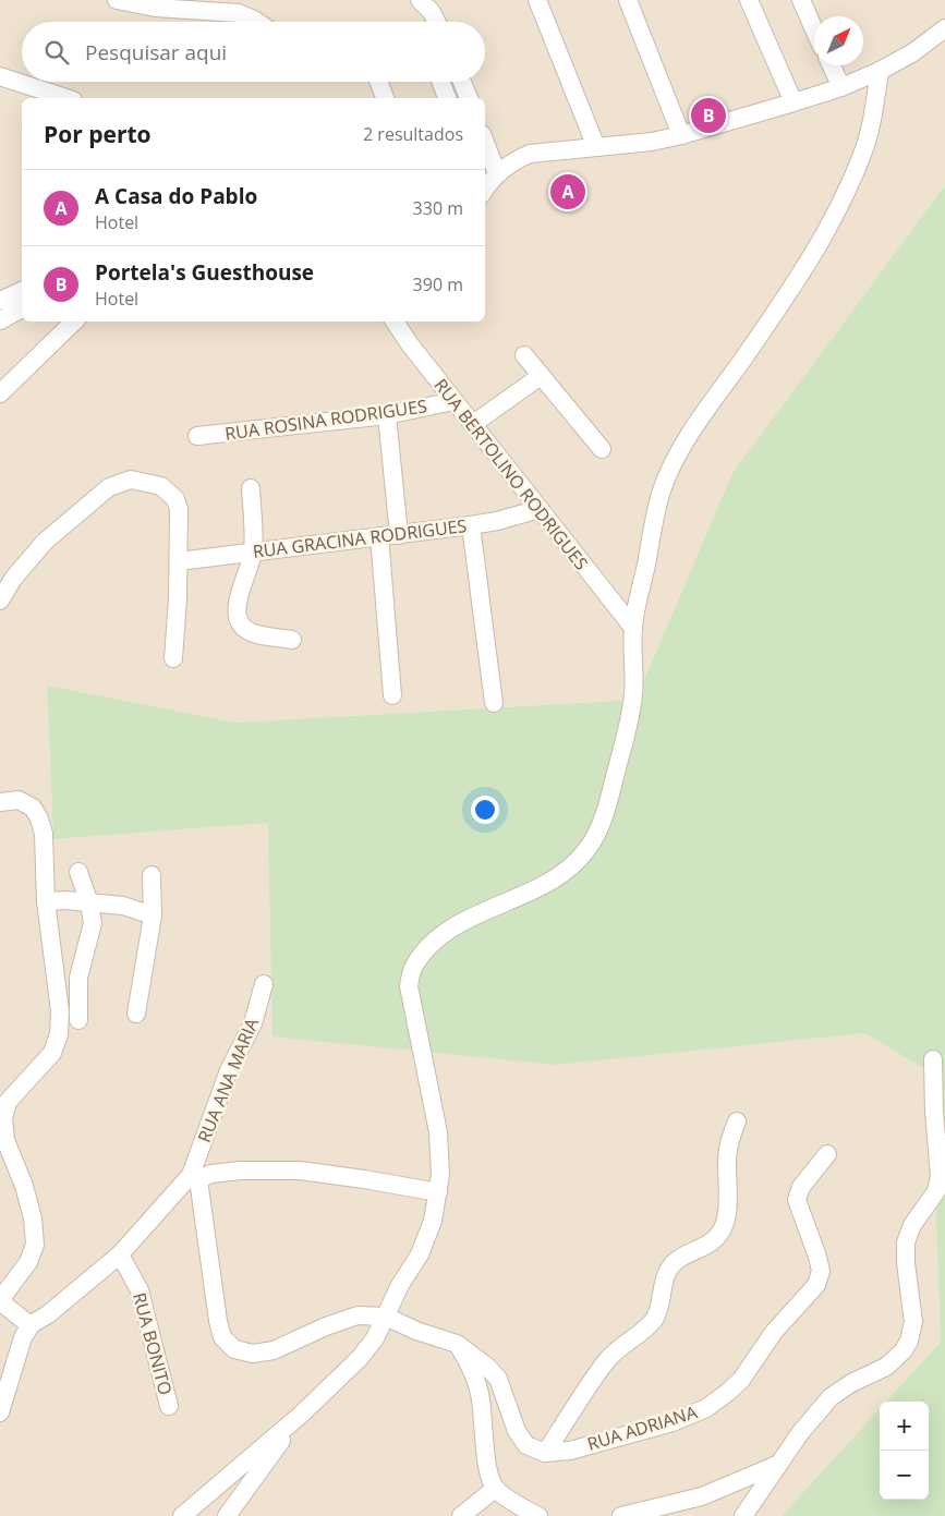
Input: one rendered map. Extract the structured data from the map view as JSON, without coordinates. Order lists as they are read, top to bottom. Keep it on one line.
{"streets":{"street":["RUA ROSINA RODRIGUES","RUA BERTOLINO RODRIGUES","RUA GRACINA RODRIGUES","RUA ANA MARIA","RUA BONITO","RUA ADRIANA"]},"crossings":[["RUA ROSINA RODRIGUES","RUA BERTOLINO RODRIGUES"],["RUA BERTOLINO RODRIGUES","RUA GRACINA RODRIGUES"]],"north":"top right","page":{"search":"Pesquisar aqui","pins":["B","A"],"heading":["Por perto","2 resultados"],"list":[{"mark":"A","name":"A Casa do Pablo","note":"Hotel","value":"330 m"},{"mark":"B","name":"Portela's Guesthouse","note":"Hotel","value":"390 m"}],"map_buttons":["+","−"]}}
